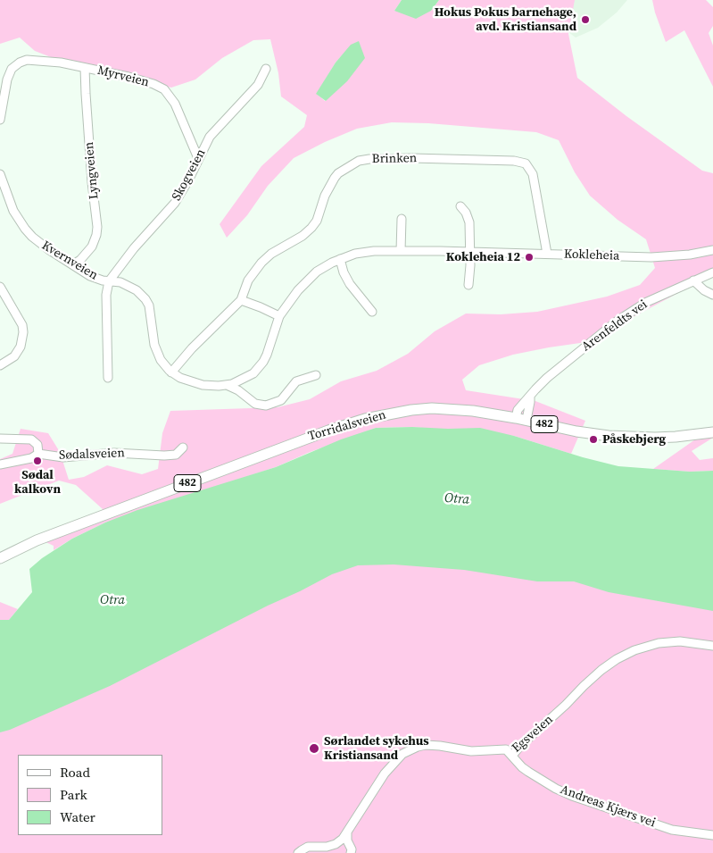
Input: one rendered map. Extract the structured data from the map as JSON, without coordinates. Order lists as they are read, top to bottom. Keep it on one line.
{"streets":{"main road":["482","Torridalsveien"],"street":["Myrveien","Brinken","Lyngveien","Skogveien","Kokleheia","Kvernveien","Arenfeldts vei","Sødalsveien","Egsveien","Andreas Kjærs vei"]},"crossings":[["Myrveien","Lyngveien"],["Myrveien","Skogveien"],["Brinken","Kokleheia"],["Lyngveien","Kvernveien"],["Skogveien","Kokleheia"],["Skogveien","Kvernveien"],["Kokleheia","Kvernveien"],["Arenfeldts vei","Torridalsveien"],["Egsveien","Andreas Kjærs vei"]],"water":["Otra"],"places":["Hokus Pokus barnehage, avd. Kristiansand","Kokleheia 12","Påskebjerg","Sødal kalkovn","Sørlandet sykehus Kristiansand"],"legend":["Road","Park","Water"]}
